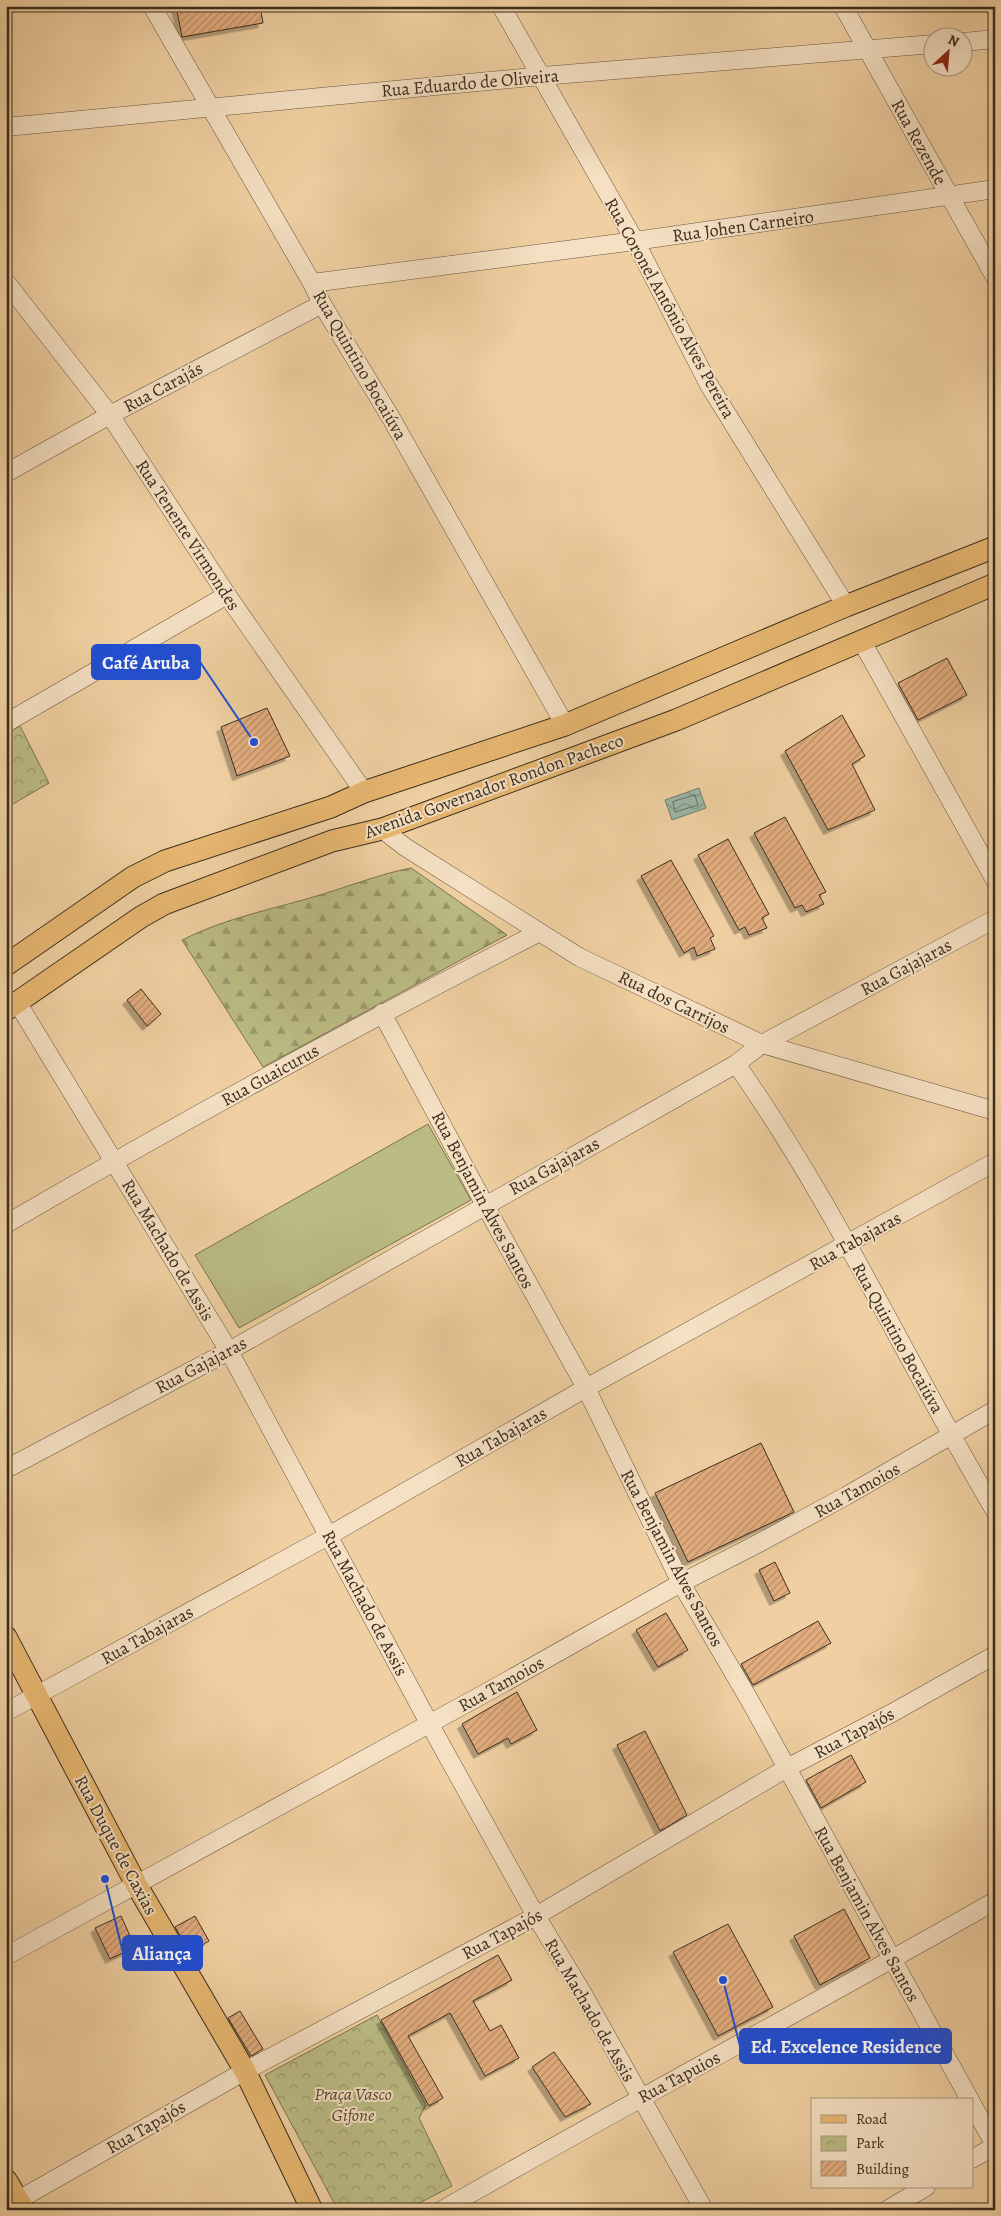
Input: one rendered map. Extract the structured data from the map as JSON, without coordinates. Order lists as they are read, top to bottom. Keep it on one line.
{"streets":{"main road":["Avenida Governador Rondon Pacheco","Rua Duque de Caxias"],"street":["Rua Eduardo de Oliveira","Rua Rezende","Rua Johen Carneiro","Rua Coronel Antônio Alves Pereira","Rua Quintino Bocaiúva","Rua Carajás","Rua Tenente Virmondes","Rua Gajajaras","Rua dos Carrijos","Rua Guaicurus","Rua Benjamin Alves Santos","Rua Tabajaras","Rua Machado de Assis","Rua Tamoios","Rua Tapajós","Rua Tapuios"]},"crossings":[["Rua Eduardo de Oliveira","Rua Rezende"],["Rua Eduardo de Oliveira","Rua Coronel Antônio Alves Pereira"],["Rua Eduardo de Oliveira","Rua Quintino Bocaiúva"],["Rua Rezende","Rua Johen Carneiro"],["Rua Johen Carneiro","Rua Coronel Antônio Alves Pereira"],["Rua Johen Carneiro","Rua Quintino Bocaiúva"],["Rua Coronel Antônio Alves Pereira","Avenida Governador Rondon Pacheco"],["Rua Quintino Bocaiúva","Rua Carajás"],["Rua Quintino Bocaiúva","Avenida Governador Rondon Pacheco"],["Rua Quintino Bocaiúva","Rua Gajajaras"],["Rua Quintino Bocaiúva","Rua Tabajaras"],["Rua Quintino Bocaiúva","Rua Tamoios"],["Rua Carajás","Rua Tenente Virmondes"],["Rua Tenente Virmondes","Avenida Governador Rondon Pacheco"],["Avenida Governador Rondon Pacheco","Rua dos Carrijos"],["Avenida Governador Rondon Pacheco","Rua Machado de Assis"],["Rua Gajajaras","Rua dos Carrijos"],["Rua Gajajaras","Rua Benjamin Alves Santos"],["Rua Gajajaras","Rua Machado de Assis"],["Rua dos Carrijos","Rua Guaicurus"],["Rua Guaicurus","Rua Benjamin Alves Santos"],["Rua Guaicurus","Rua Machado de Assis"],["Rua Benjamin Alves Santos","Rua Tabajaras"],["Rua Benjamin Alves Santos","Rua Tamoios"],["Rua Benjamin Alves Santos","Rua Tapajós"],["Rua Benjamin Alves Santos","Rua Tapuios"],["Rua Tabajaras","Rua Machado de Assis"],["Rua Tabajaras","Rua Duque de Caxias"],["Rua Machado de Assis","Rua Tamoios"],["Rua Machado de Assis","Rua Tapajós"],["Rua Machado de Assis","Rua Tapuios"],["Rua Tamoios","Rua Duque de Caxias"],["Rua Tapajós","Rua Duque de Caxias"]],"parks":["Praça Vasco Gifone"],"places":["Café Aruba","Aliança","Ed. Excelence Residence"],"legend":["Road","Park","Building"],"north":"top right"}
